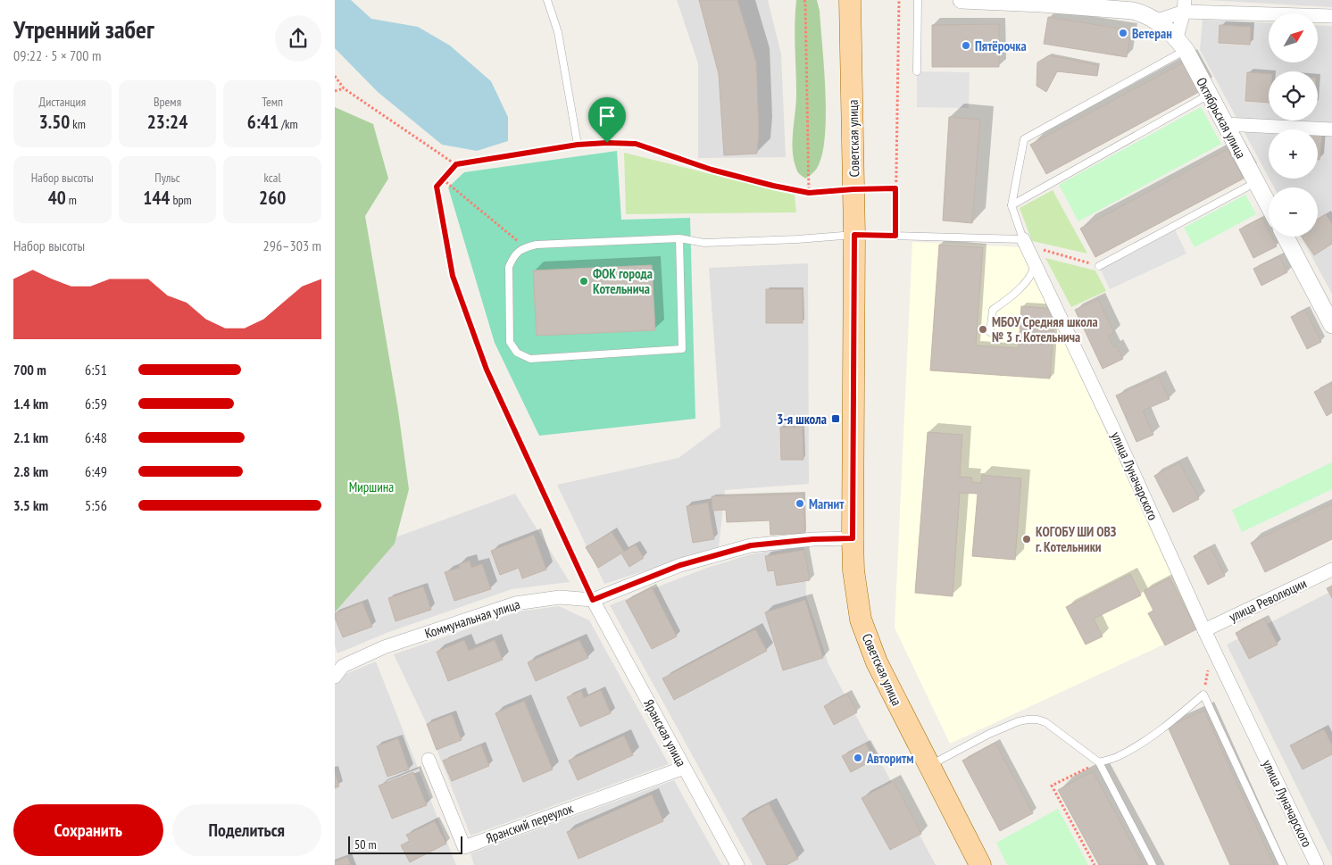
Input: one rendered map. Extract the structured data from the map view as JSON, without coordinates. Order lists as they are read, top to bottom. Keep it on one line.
{"streets":{"main road":["Советская улица"],"street":["Октябрьская улица","улица Луначарского","улица Революции","Коммунальная улица","Яранская улица","Яранский переулок"]},"crossings":[["Советская улица","Коммунальная улица"],["улица Луначарского","улица Революции"],["Коммунальная улица","Яранская улица"],["Яранская улица","Яранский переулок"]],"parks":["Миршина"],"places":{"other":["Ветеран","Пятёрочка","ФОК города Котельнича","МБОУ Средняя школа № 3 г. Котельнича","Магнит","КОГОБУ ШИ ОВЗ г. Котельники","Авторитм"],"transit":["3-я школа"]},"scale_bar":"50 m","north":"top right","page":{"heading":["Утренний забег","09:22 · 5 × 700 m"],"map_buttons":["+","−"],"stats":[["Дистанция","3.50 km"],["Время","23:24"],["Темп","6:41 /km"],["Набор высоты","40 m"],["Пульс","144 bpm"],["kcal","260"]],"chart":["Набор высоты","296–303 m"],"list":[{"name":"700 m","note":"6:51"},{"name":"1.4 km","note":"6:59"},{"name":"2.1 km","note":"6:48"},{"name":"2.8 km","note":"6:49"},{"name":"3.5 km","note":"5:56"}],"buttons":["Сохранить","Поделиться"],"scale":"50 m"}}
